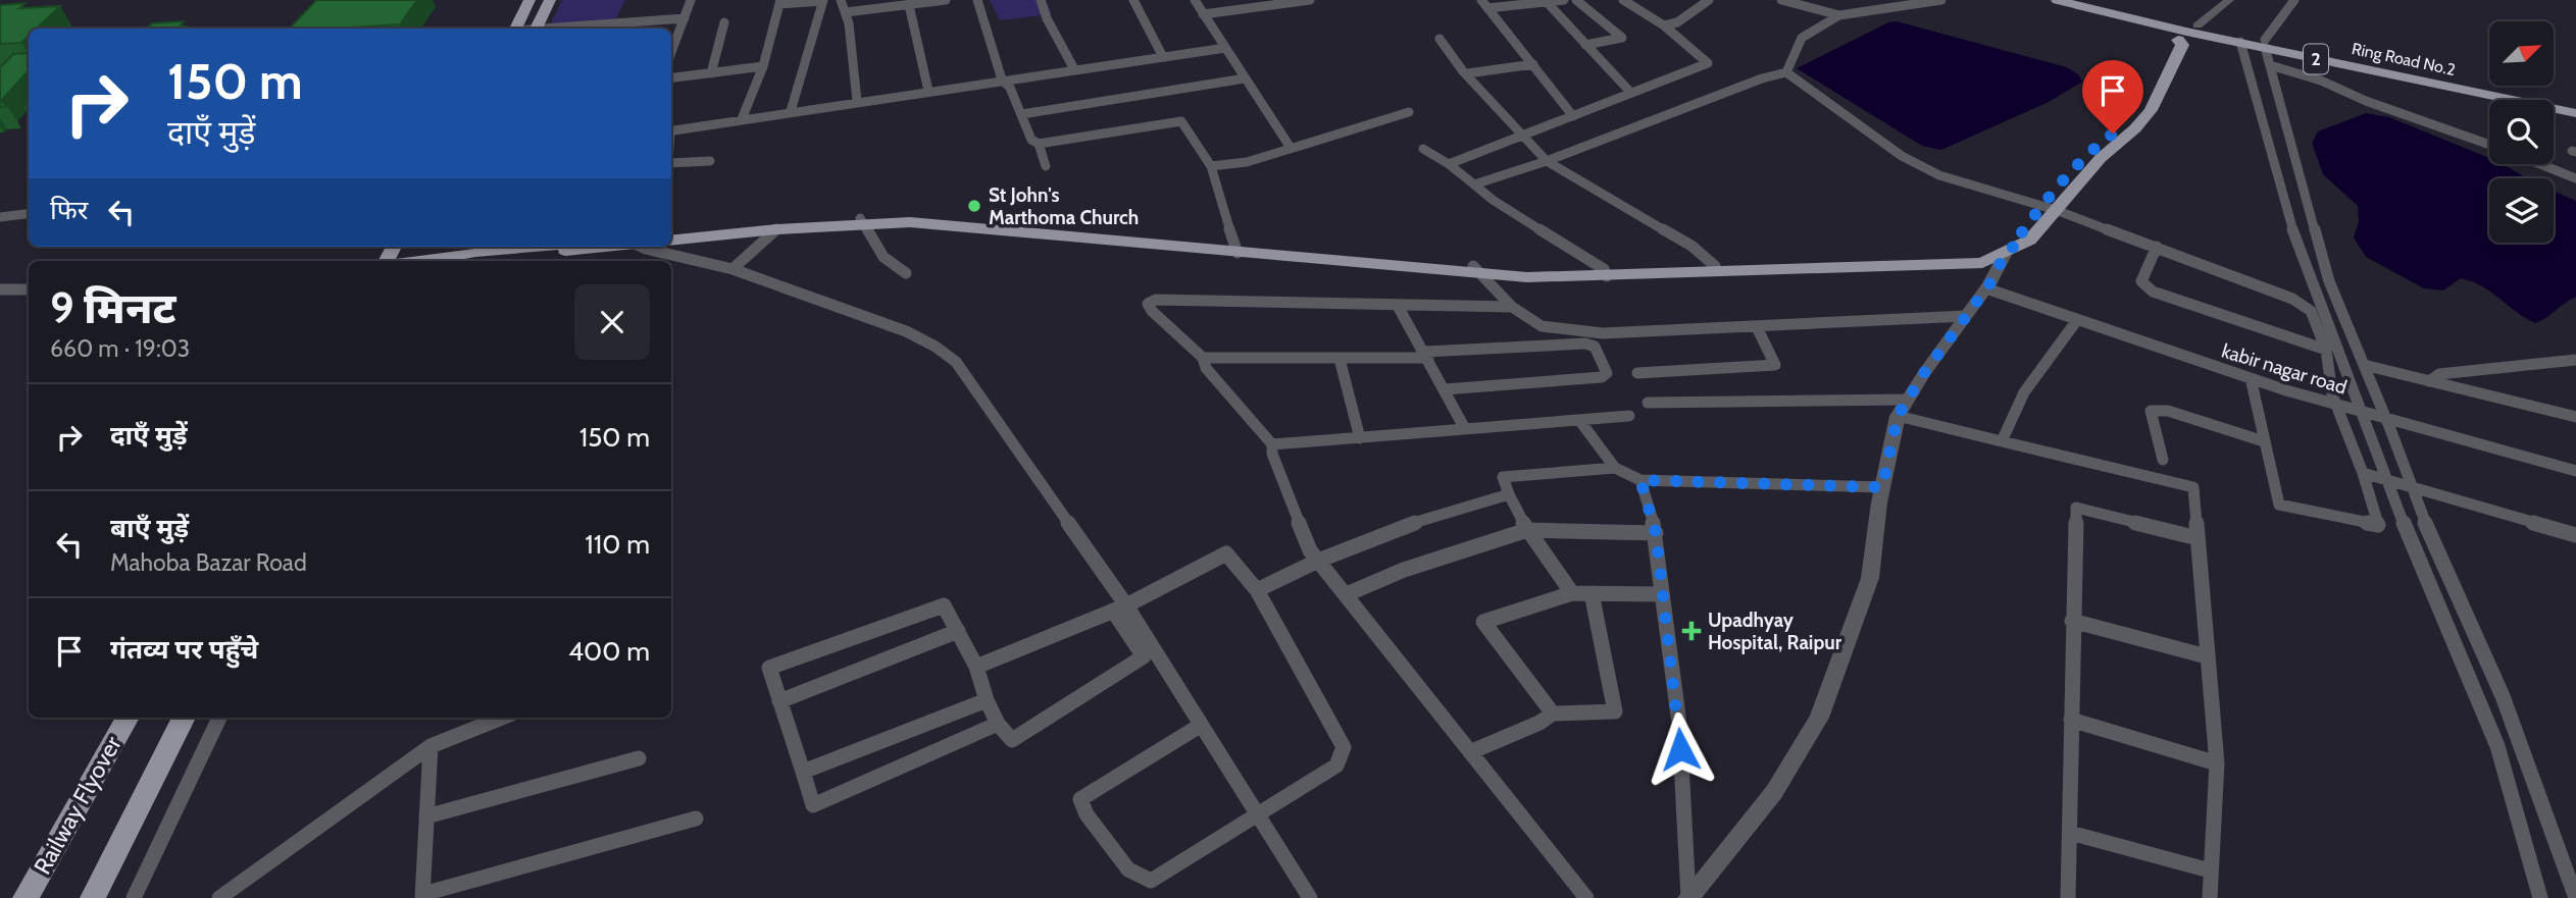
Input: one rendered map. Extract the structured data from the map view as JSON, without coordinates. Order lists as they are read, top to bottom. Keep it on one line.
{"streets":{"main road":["2","Ring Road No.2","Railway Flyover"],"street":["kabir nagar road"]},"places":{"other":["St John's Marthoma Church"],"health":["Upadhyay Hospital, Raipur"]},"north":"top right","page":{"turn":["150 m","दाएँ मुड़ें"],"then":"फिर","heading":["9 मिनट","660 m · 19:03"],"list":[{"name":"दाएँ मुड़ें","value":"150 m"},{"name":"बाएँ मुड़ें","note":"Mahoba Bazar Road","value":"110 m"},{"name":"गंतव्य पर पहुँचे","value":"400 m"}]}}
